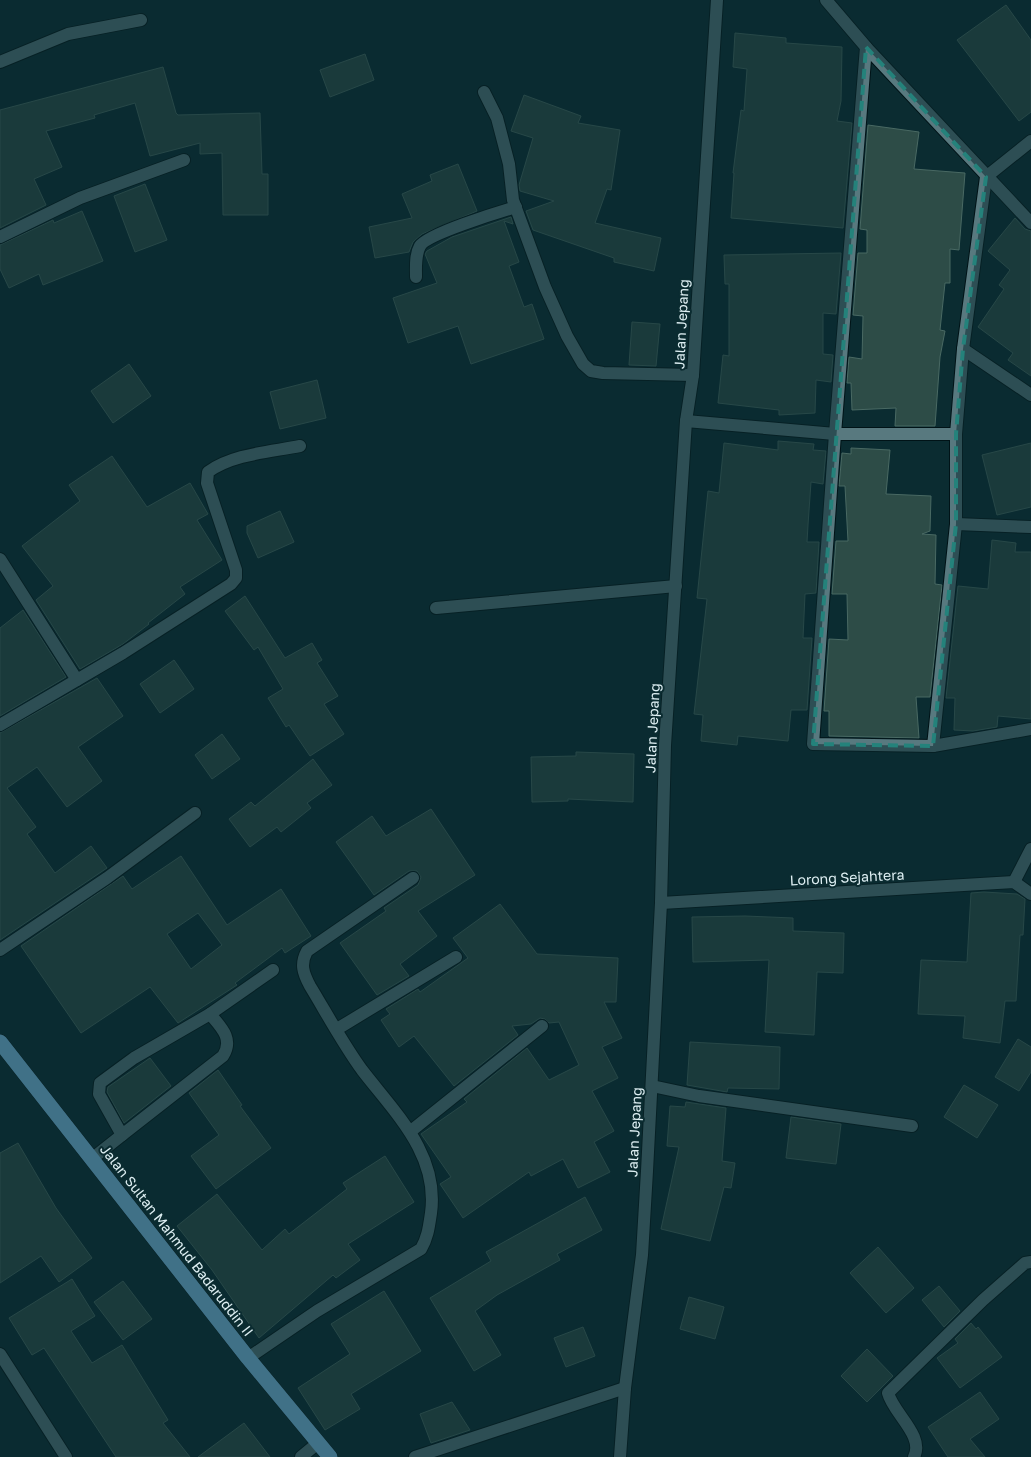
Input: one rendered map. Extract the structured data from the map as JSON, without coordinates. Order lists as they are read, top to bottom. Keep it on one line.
{"streets":{"highway":["Jalan Sultan Mahmud Badaruddin II"],"street":["Jalan Jepang","Lorong Sejahtera"]},"crossings":[["Jalan Jepang","Lorong Sejahtera"]]}
